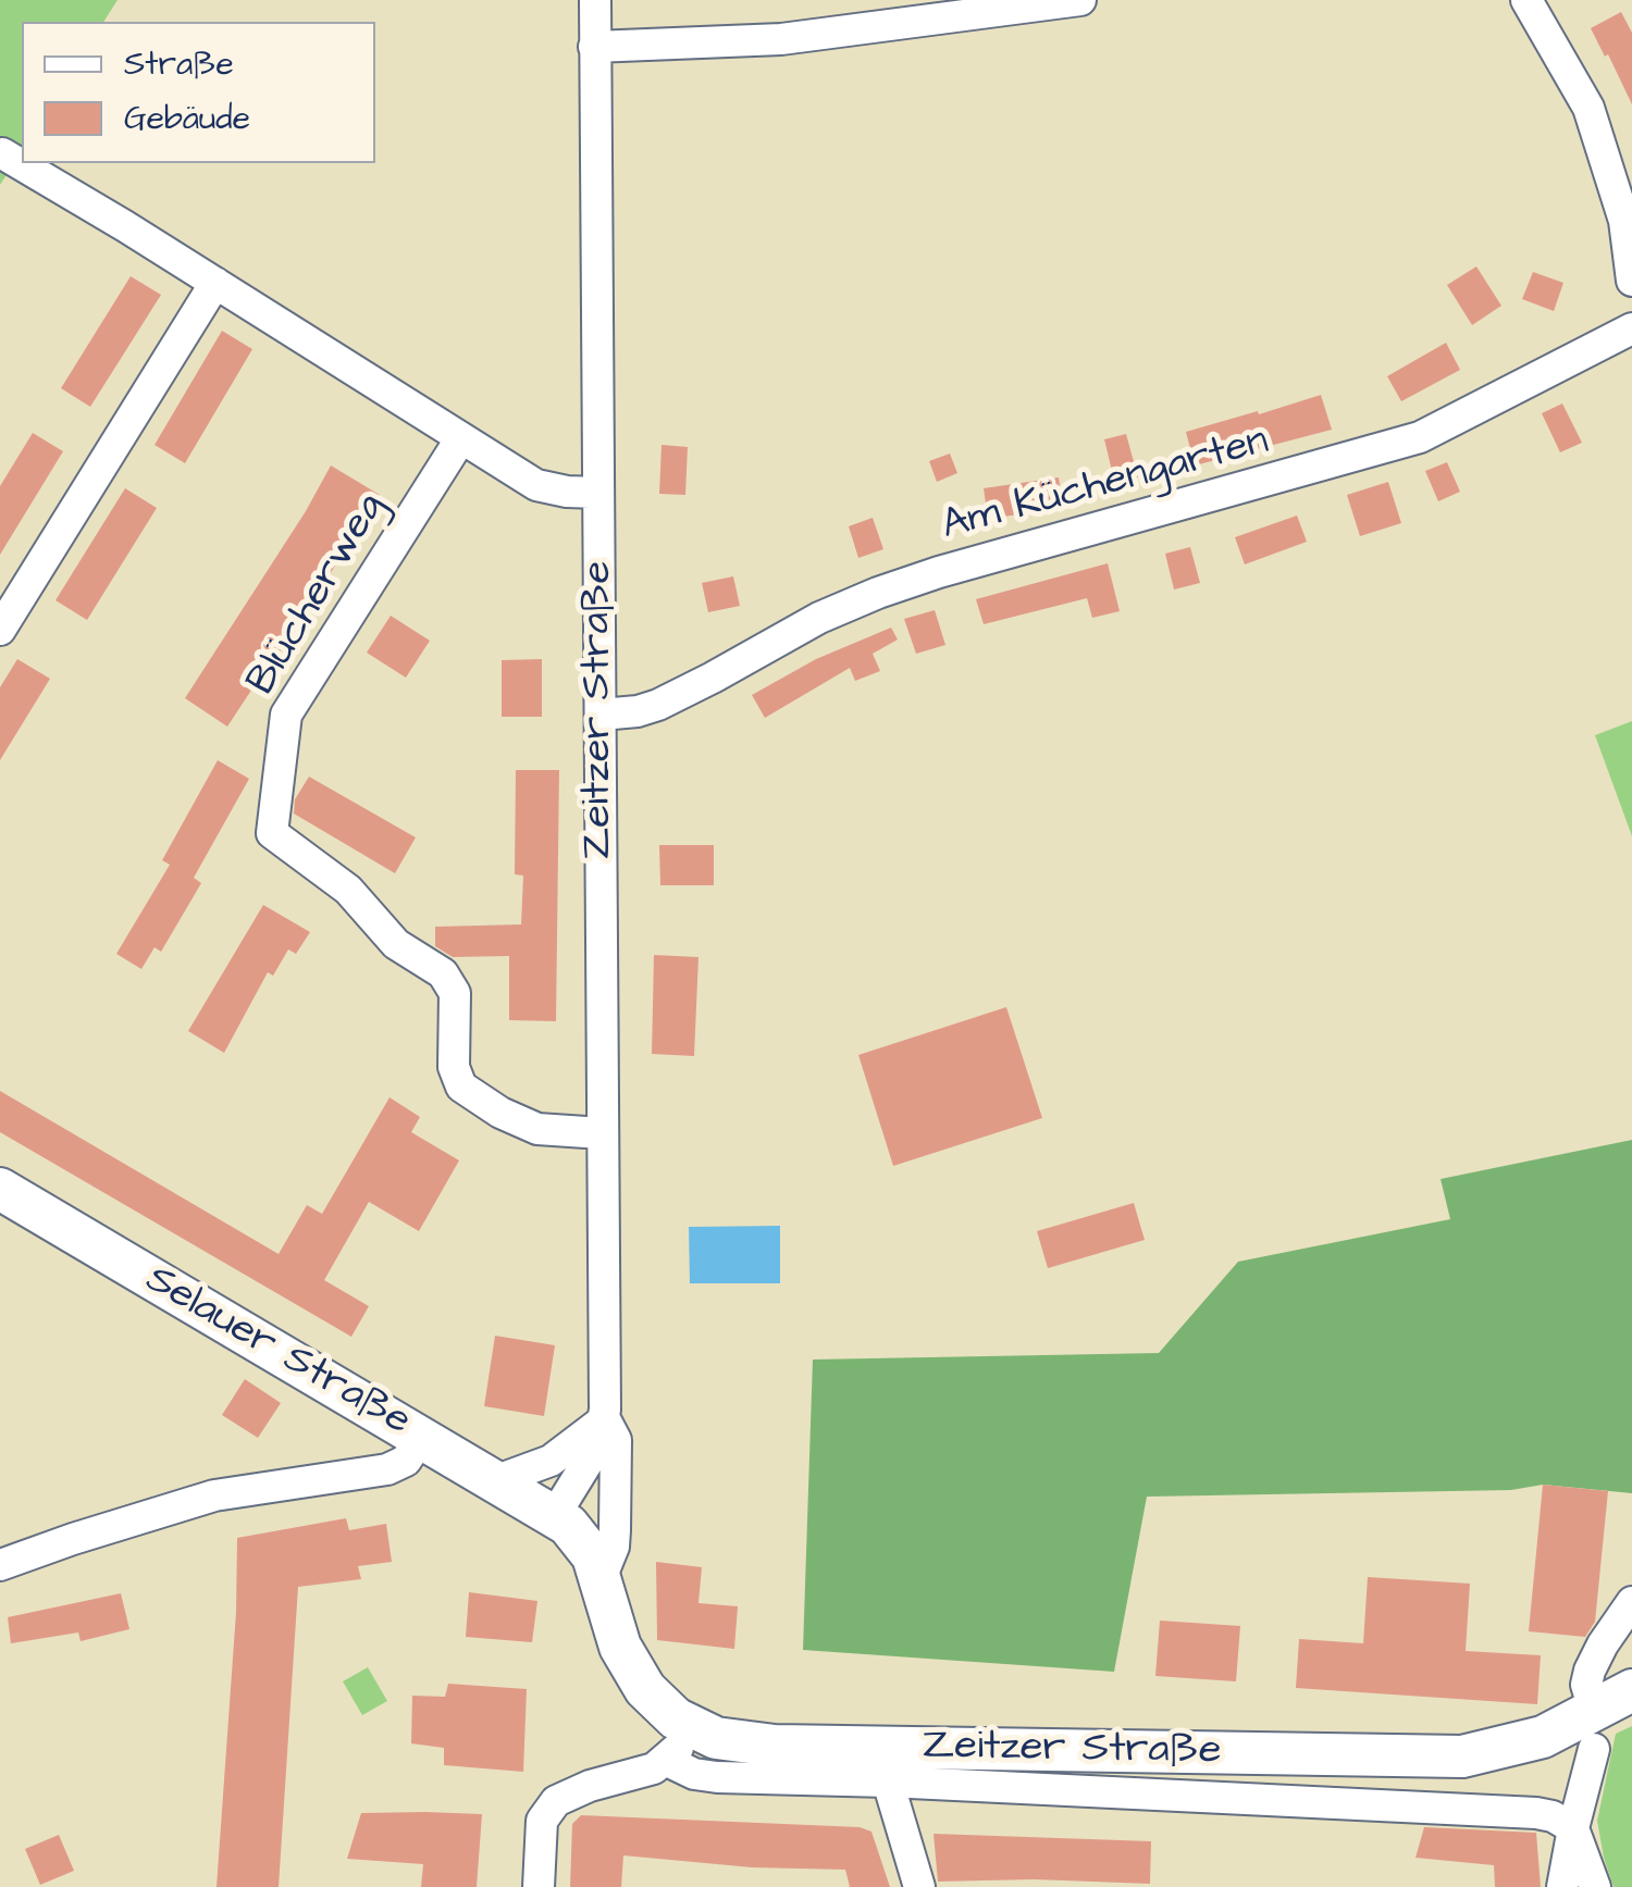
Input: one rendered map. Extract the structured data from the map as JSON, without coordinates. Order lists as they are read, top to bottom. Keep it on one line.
{"streets":{"main road":["Zeitzer Straße","Selauer Straße"],"street":["Am Küchengarten","Blücherweg"]},"crossings":[["Am Küchengarten","Zeitzer Straße"],["Blücherweg","Zeitzer Straße"],["Zeitzer Straße","Selauer Straße"]],"legend":["Straße","Gebäude"]}
